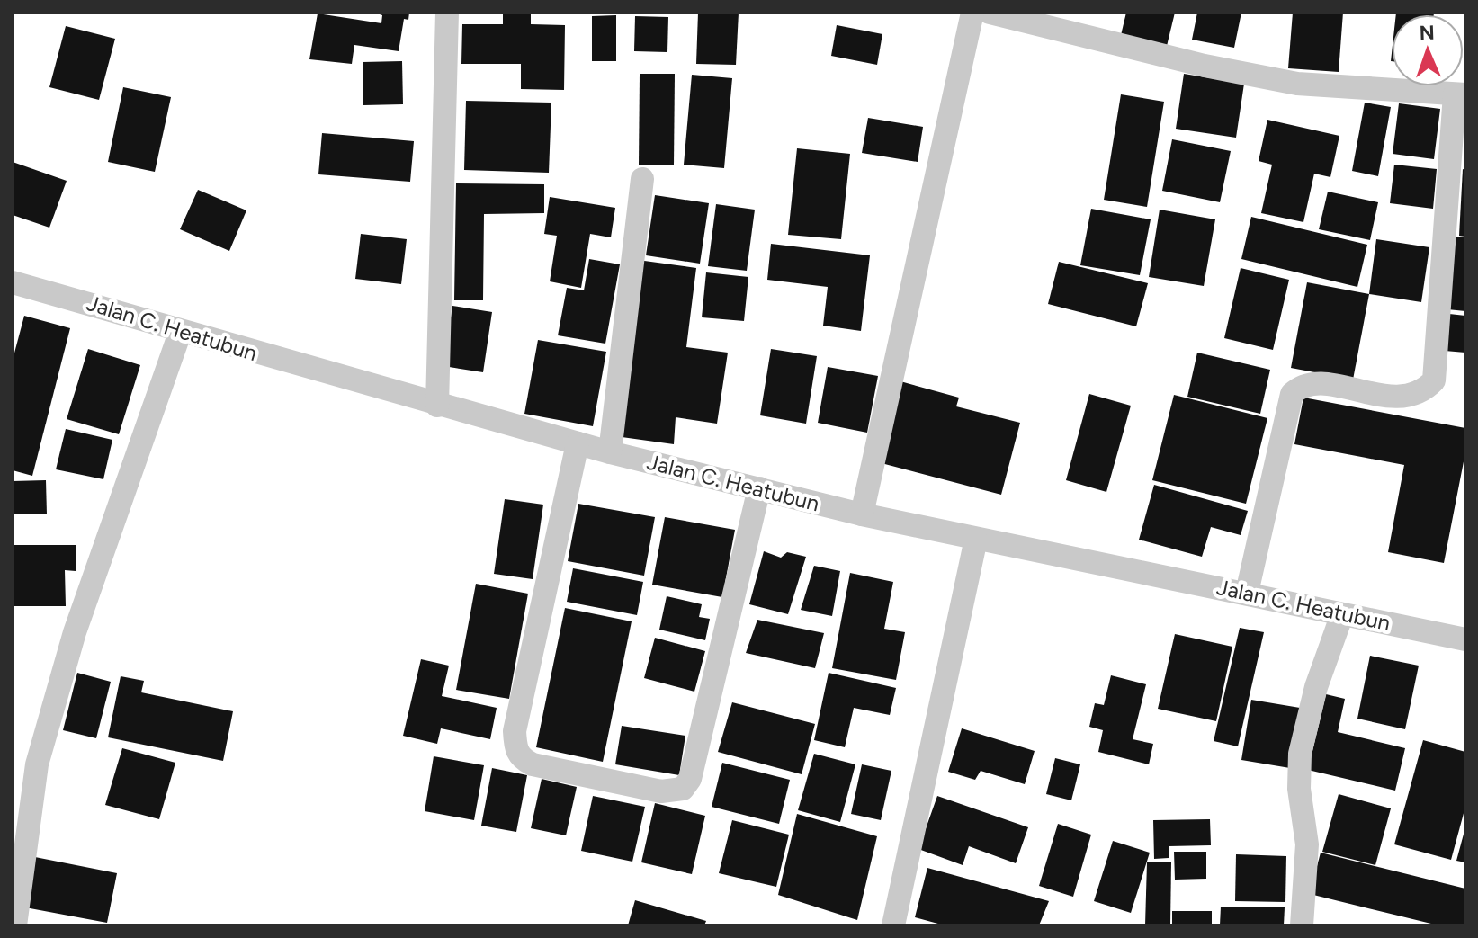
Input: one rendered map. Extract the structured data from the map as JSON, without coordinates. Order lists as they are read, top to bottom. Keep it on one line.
{"streets":{"street":["Jalan C. Heatubun"]},"north":"top"}
